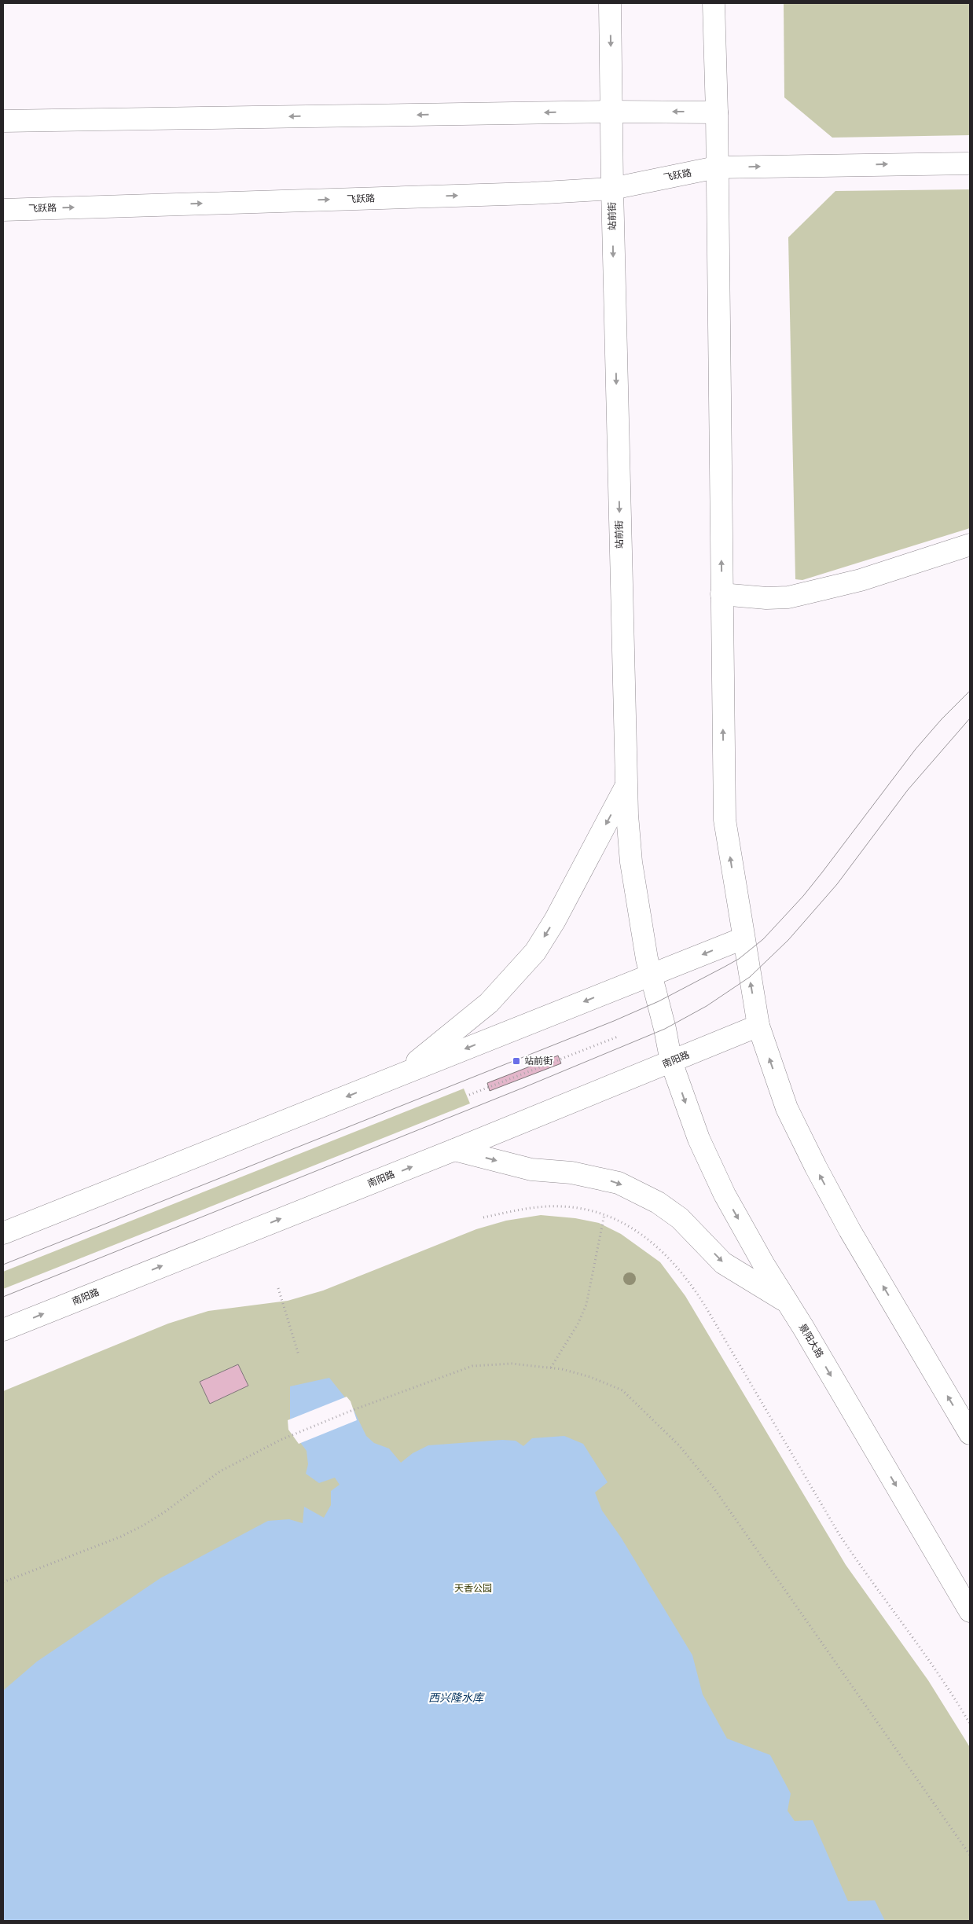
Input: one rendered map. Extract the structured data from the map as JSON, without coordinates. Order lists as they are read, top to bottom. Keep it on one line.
{"streets":{"main road":["飞跃路","站前街","南阳路","景阳大路"]},"crossings":[["飞跃路","站前街"],["站前街","南阳路"],["站前街","景阳大路"],["南阳路","景阳大路"]],"water":["西兴隆水库"],"parks":["天香公园"],"places":{"transit":["站前街"]}}
